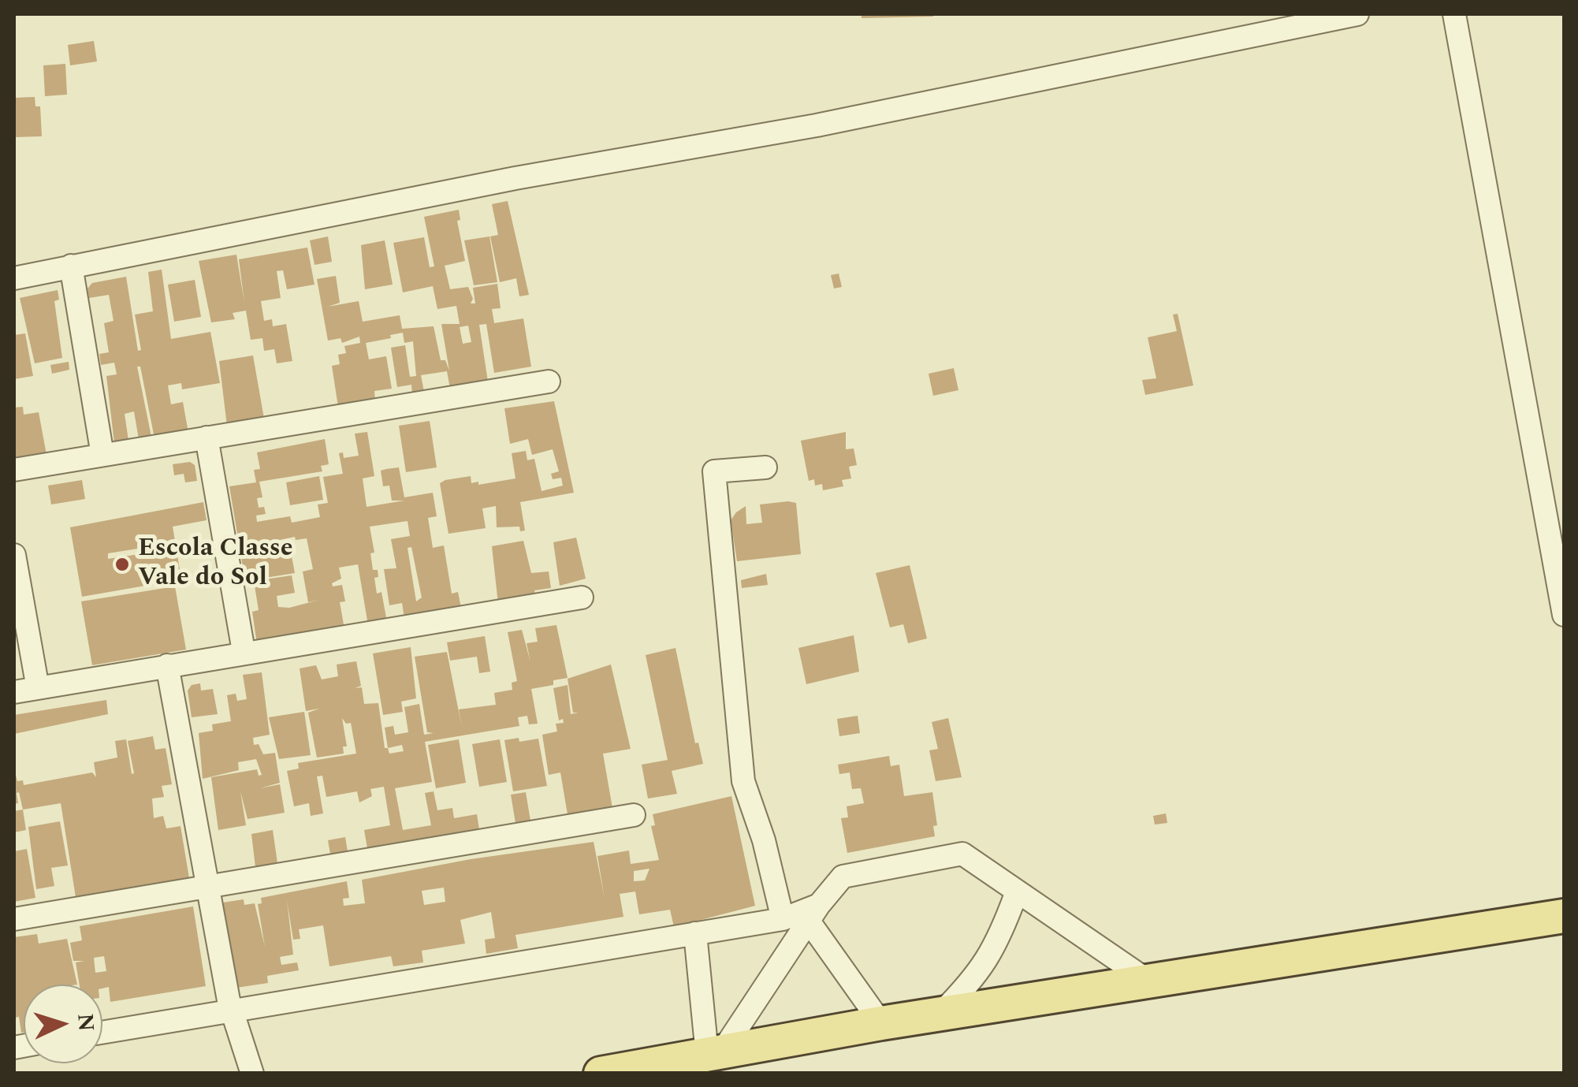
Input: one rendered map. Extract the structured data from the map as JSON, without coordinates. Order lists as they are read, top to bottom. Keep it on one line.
{"places":["Escola Classe Vale do Sol"],"north":"right"}
